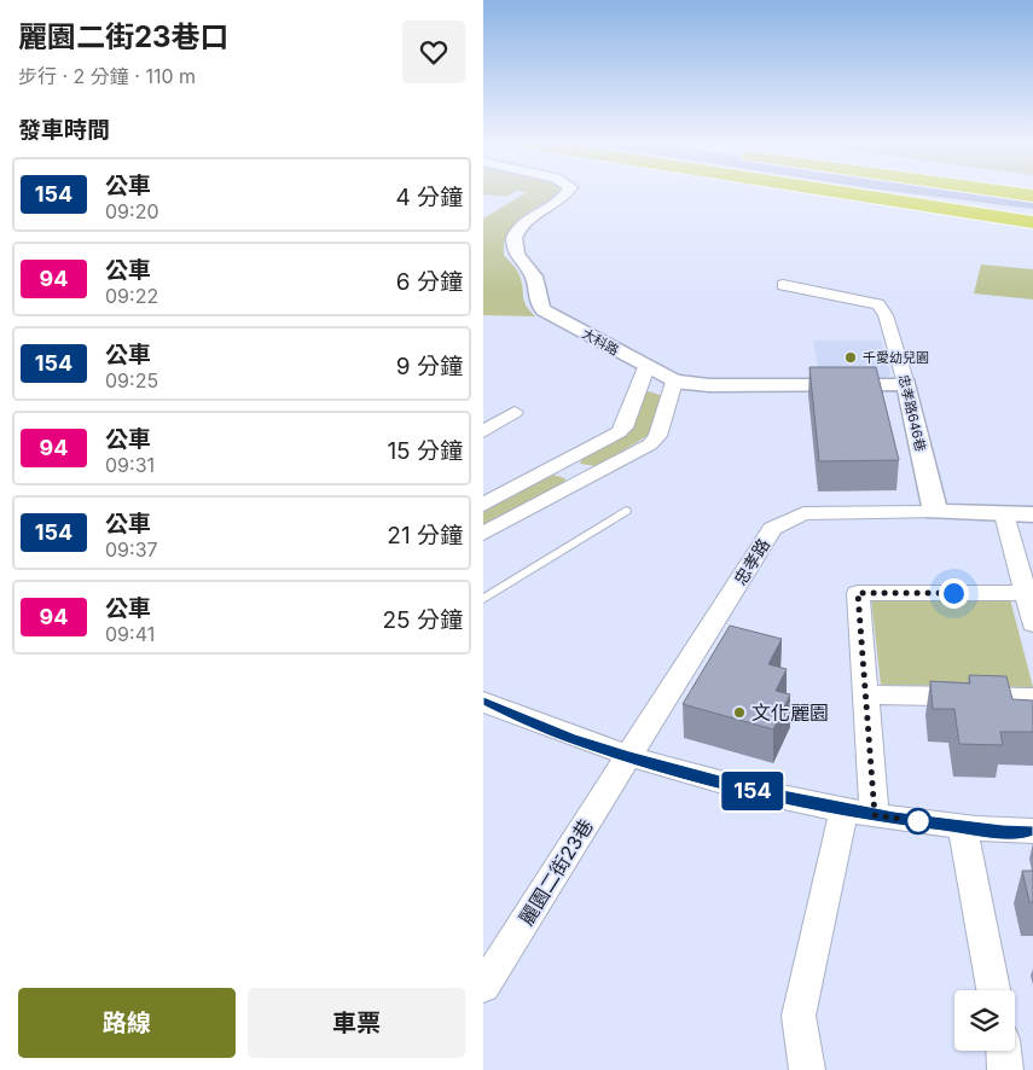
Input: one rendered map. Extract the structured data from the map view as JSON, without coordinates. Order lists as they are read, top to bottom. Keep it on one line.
{"streets":{"street":["大科路","忠孝路646巷","忠孝路","麗園二街23巷"]},"crossings":[["大科路","忠孝路646巷"],["忠孝路646巷","忠孝路"],["忠孝路","麗園二街23巷"]],"places":["千愛幼兒園","文化麗園"],"lines":["bus line 154"],"page":{"heading":[["麗園二街23巷口","步行 · 2 分鐘 · 110 m"],"發車時間"],"on_map":"154","list":[{"mark":"154","name":"公車","note":"09:20","value":"4 分鐘"},{"mark":"94","name":"公車","note":"09:22","value":"6 分鐘"},{"mark":"154","name":"公車","note":"09:25","value":"9 分鐘"},{"mark":"94","name":"公車","note":"09:31","value":"15 分鐘"},{"mark":"154","name":"公車","note":"09:37","value":"21 分鐘"},{"mark":"94","name":"公車","note":"09:41","value":"25 分鐘"}],"buttons":["路線","車票"]}}
